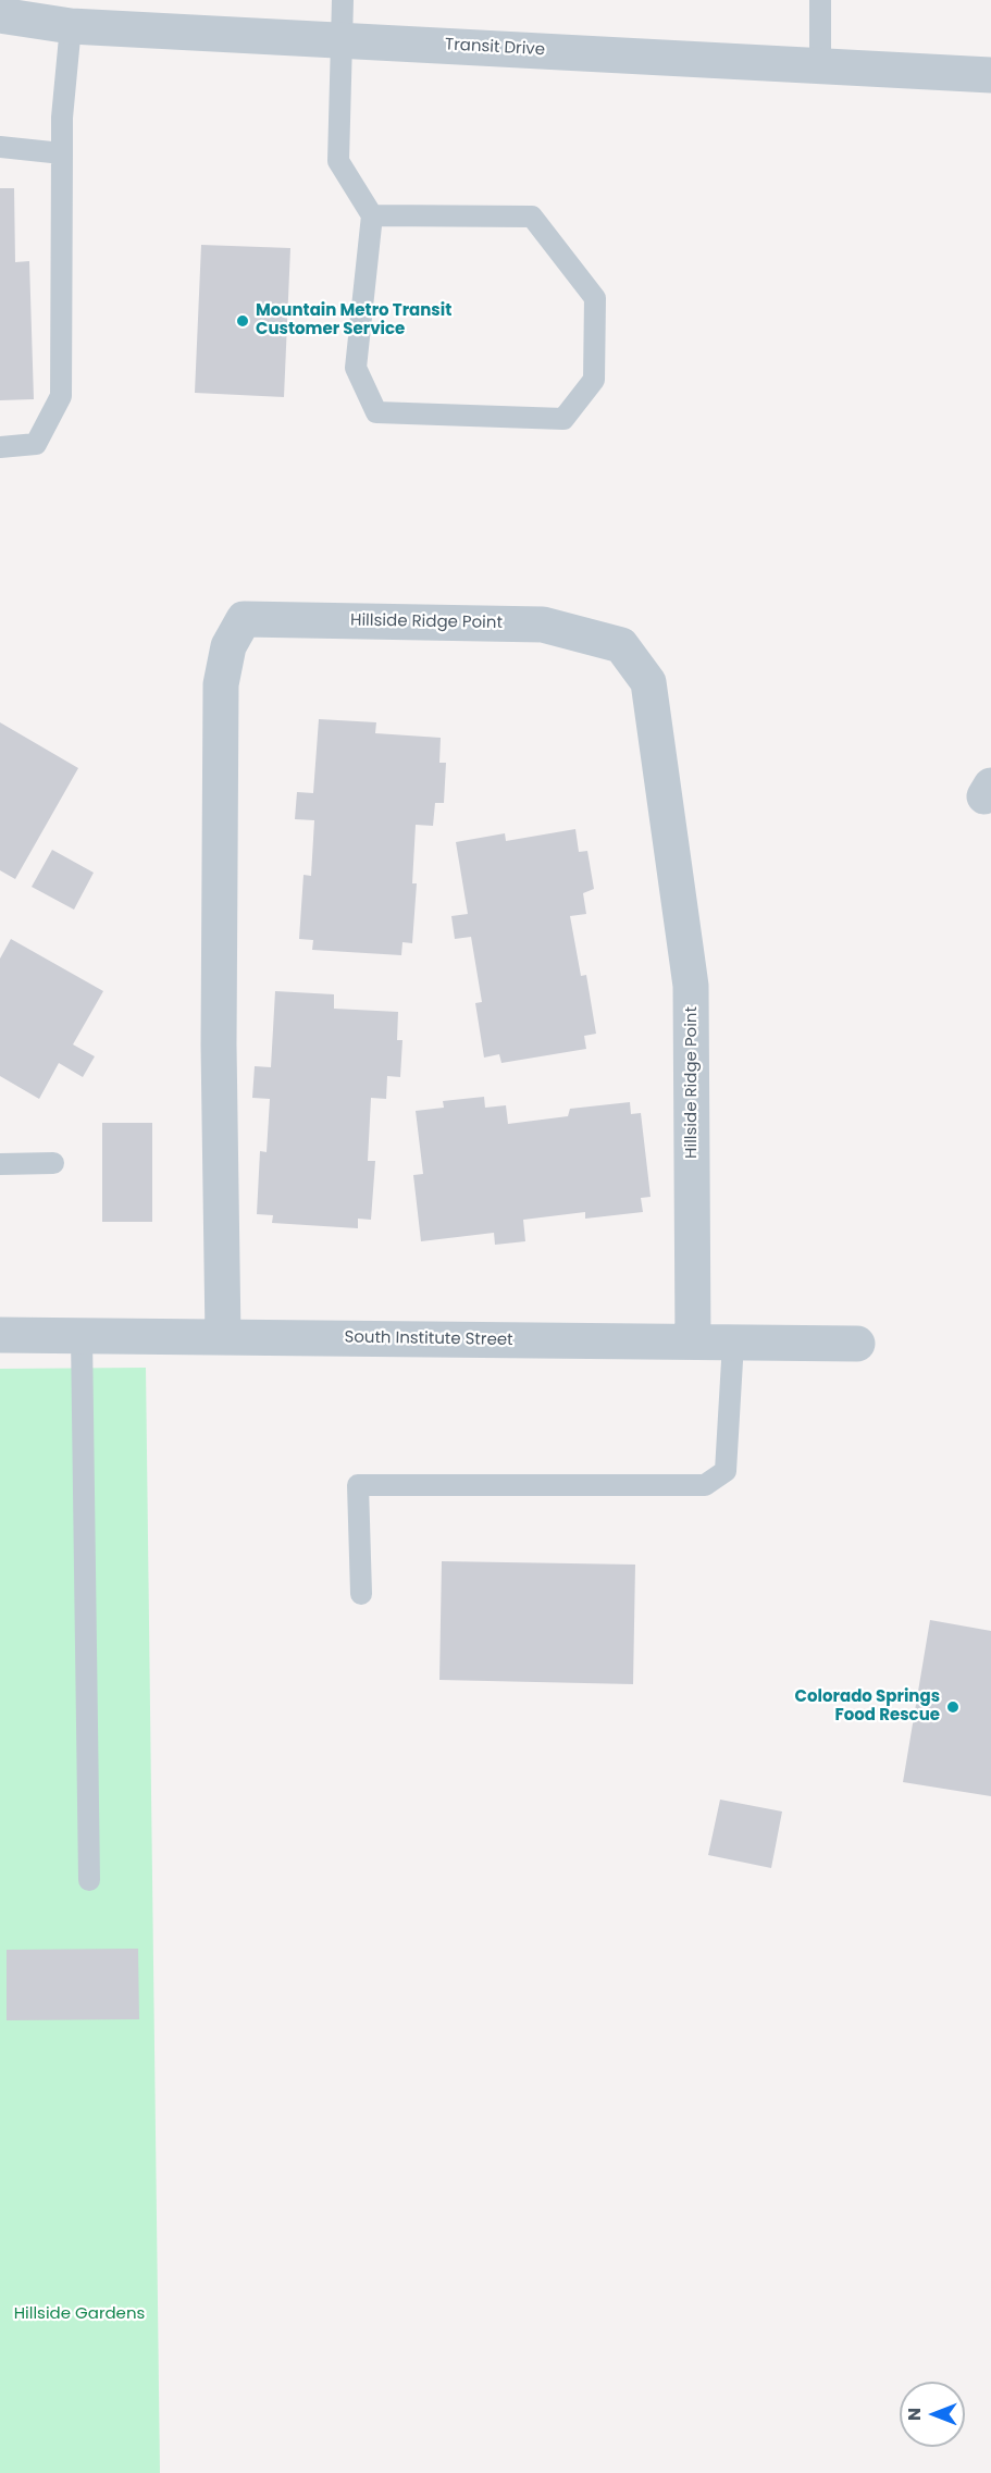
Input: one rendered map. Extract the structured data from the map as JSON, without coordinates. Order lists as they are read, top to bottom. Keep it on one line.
{"streets":{"street":["Transit Drive","Hillside Ridge Point","South Institute Street"]},"crossings":[["Hillside Ridge Point","South Institute Street"]],"parks":["Hillside Gardens"],"places":["Mountain Metro Transit Customer Service","Colorado Springs Food Rescue"],"north":"left"}
